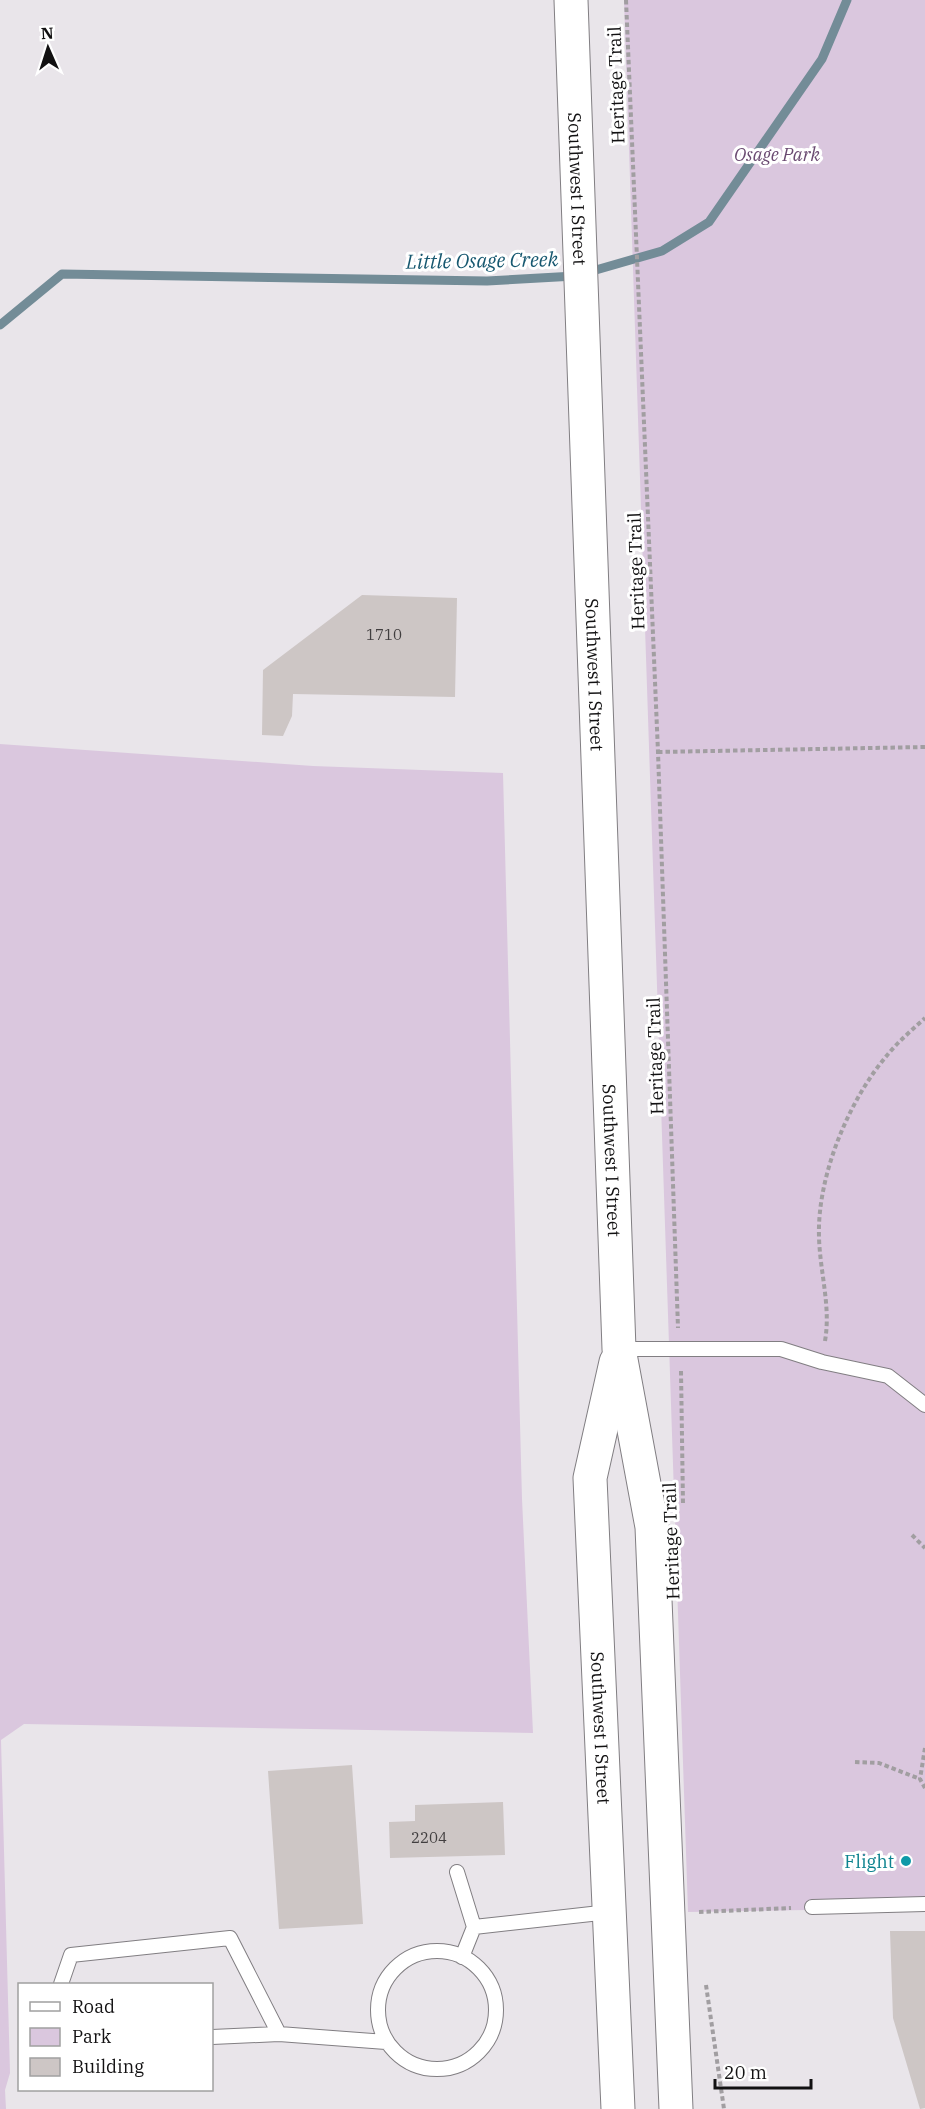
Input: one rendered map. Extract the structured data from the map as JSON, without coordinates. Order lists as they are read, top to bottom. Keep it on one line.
{"streets":{"main road":["Southwest I Street"],"path":["Heritage Trail"]},"water":["Little Osage Creek"],"parks":["Osage Park"],"places":["Flight"],"house_numbers":["1710","2204"],"legend":["Road","Park","Building"],"scale_bar":"20 m","north":"top"}
